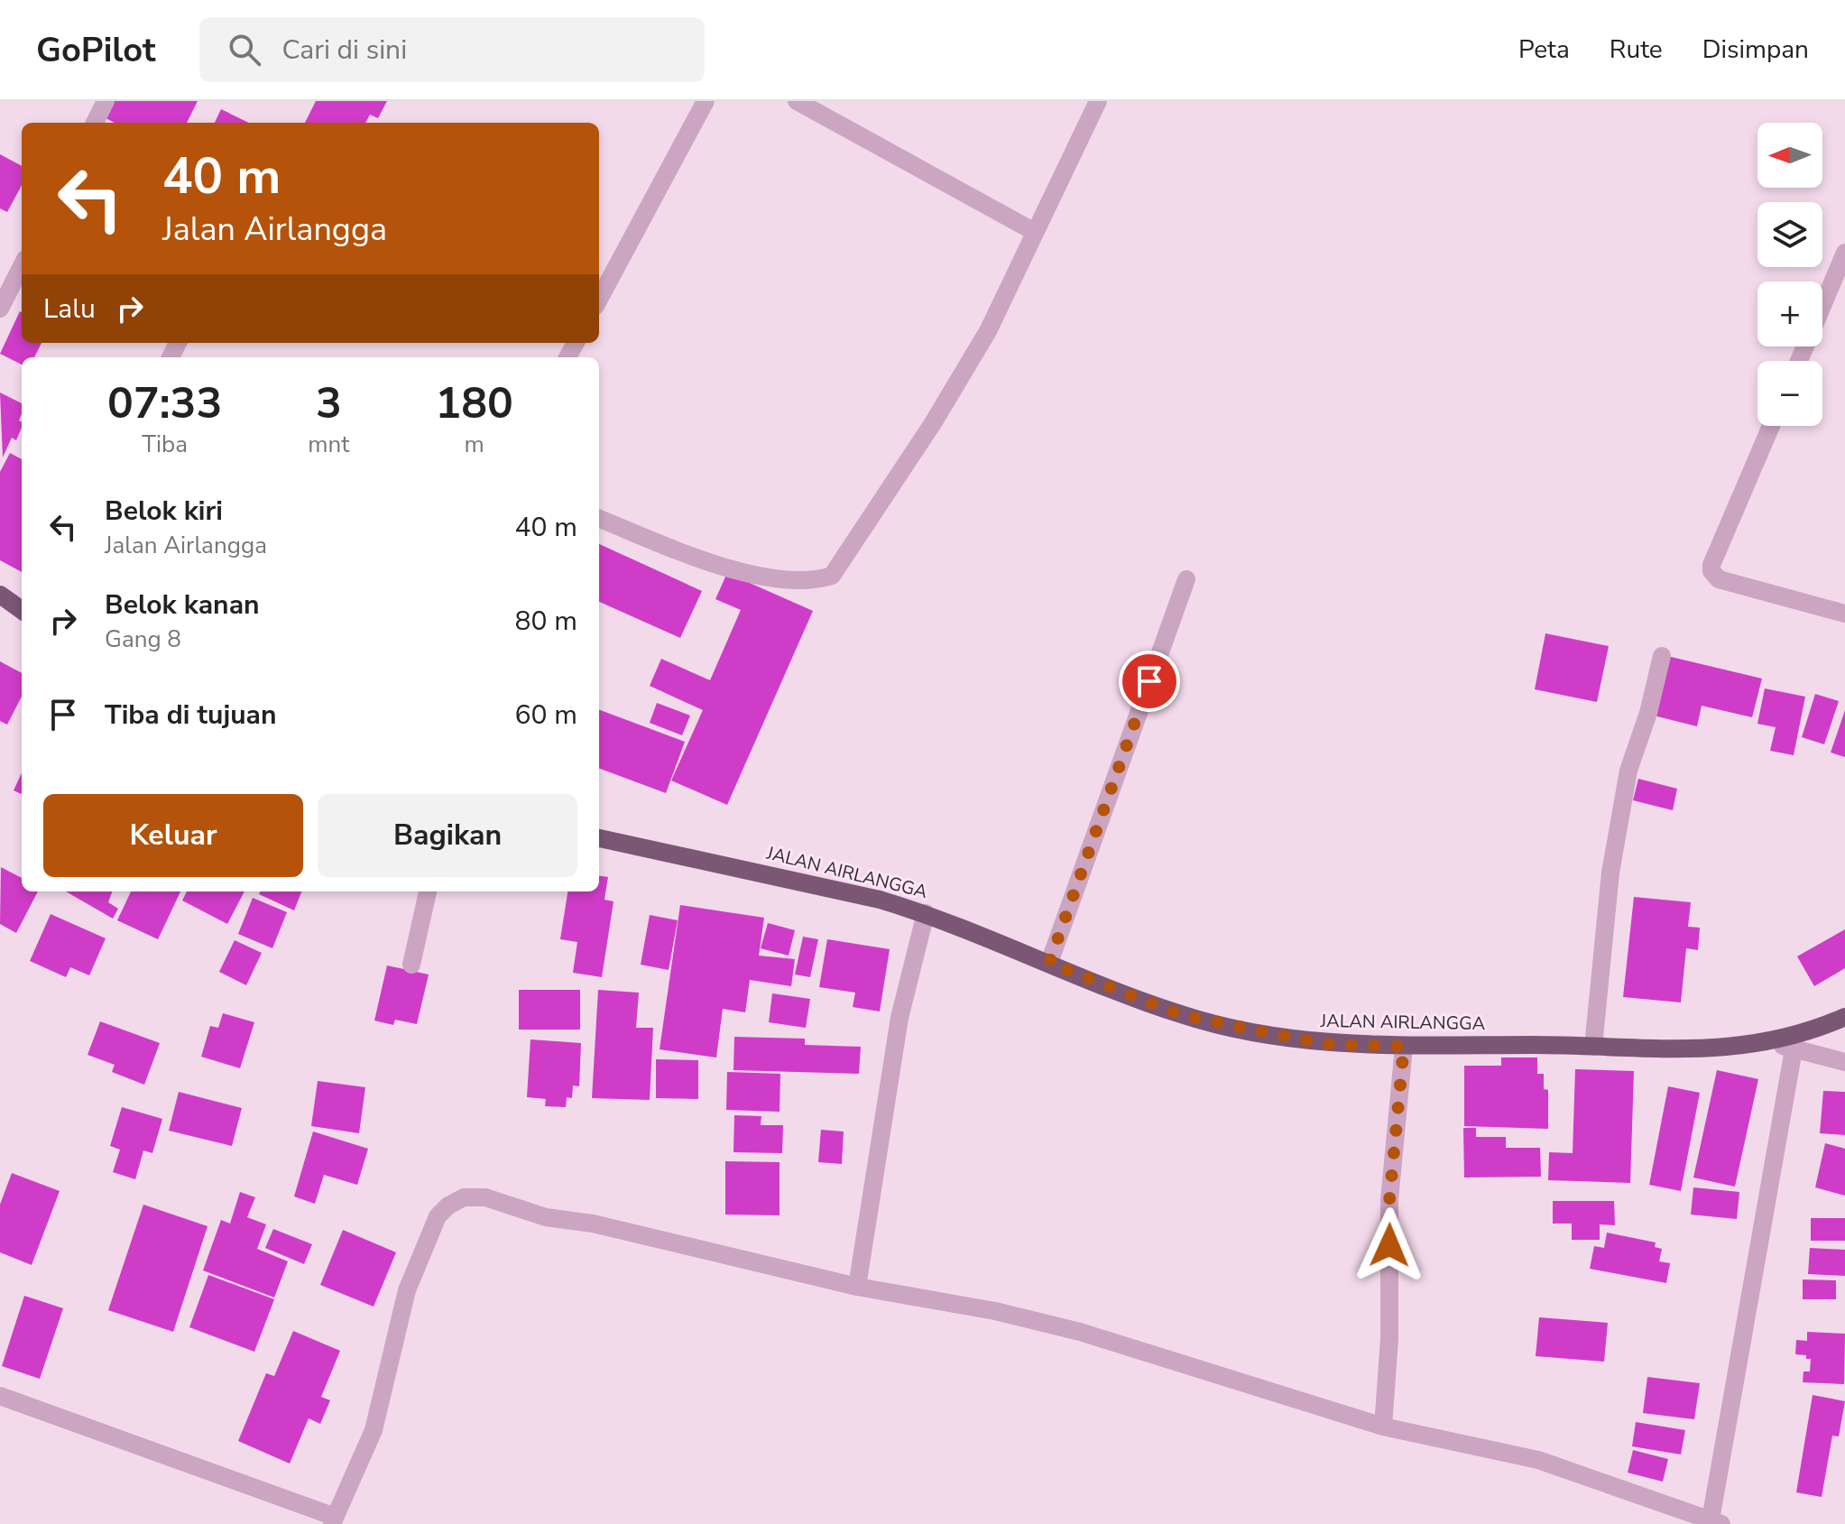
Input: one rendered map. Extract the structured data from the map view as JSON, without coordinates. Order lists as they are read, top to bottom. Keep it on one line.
{"streets":{"main road":["JALAN AIRLANGGA"]},"north":"left","page":{"header":"GoPilot","search":"Cari di sini","nav":["Peta","Rute","Disimpan"],"map_buttons":["+","−"],"turn":["40 m","Jalan Airlangga"],"then":"Lalu","eta":["07:33","Tiba","3","mnt","180","m"],"list":[{"name":"Belok kiri","note":"Jalan Airlangga","value":"40 m"},{"name":"Belok kanan","note":"Gang 8","value":"80 m"},{"name":"Tiba di tujuan","value":"60 m"}],"buttons":["Keluar","Bagikan"]}}
